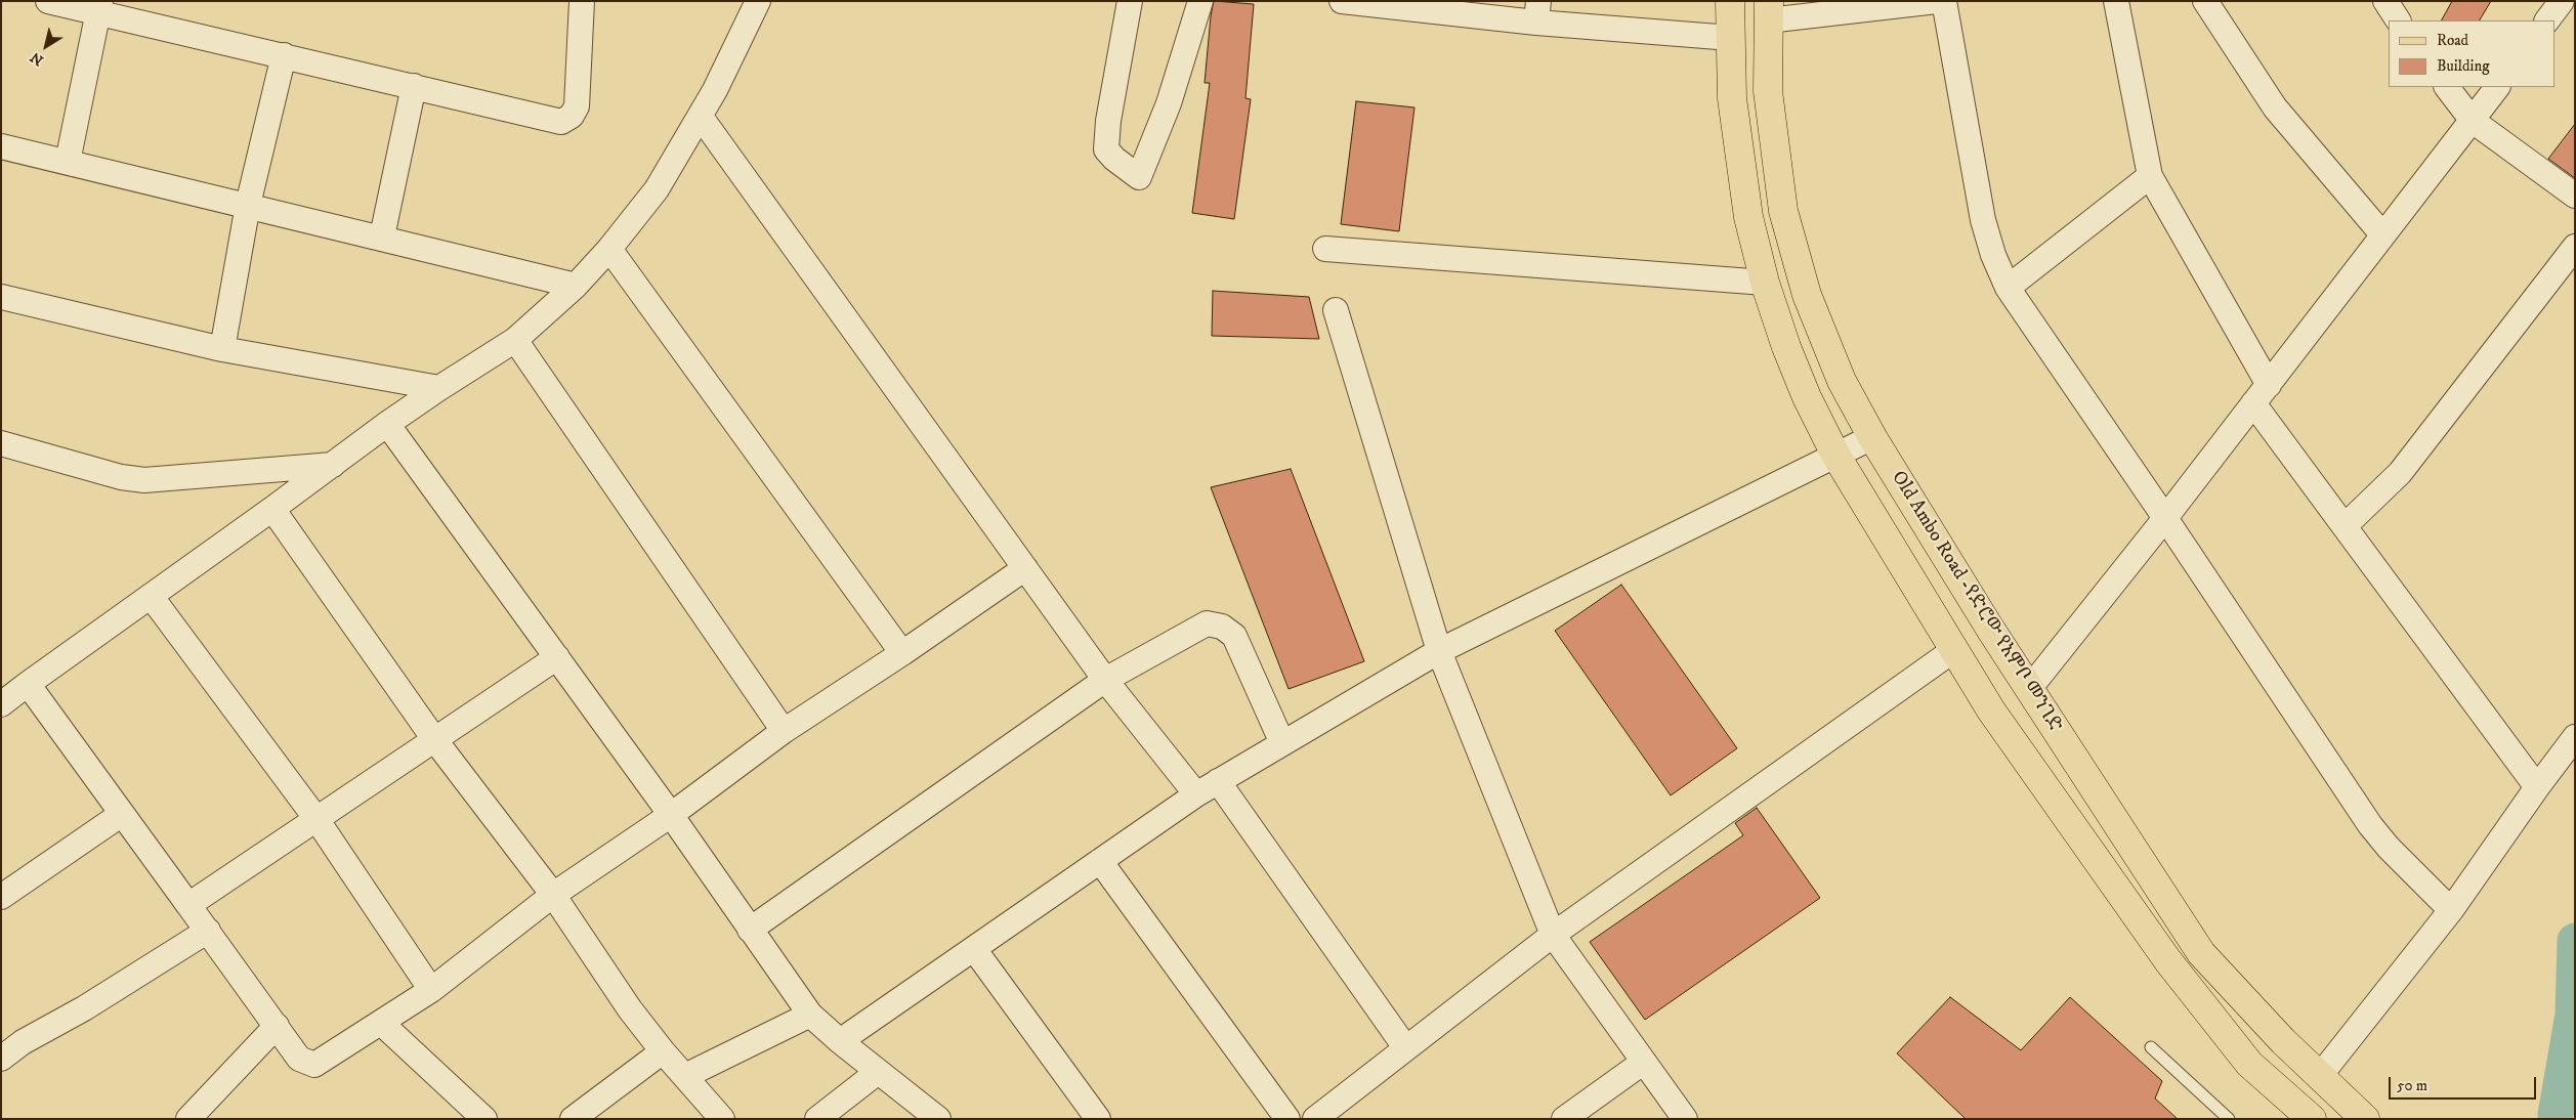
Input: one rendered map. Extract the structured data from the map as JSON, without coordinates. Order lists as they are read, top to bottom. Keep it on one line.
{"streets":{"main road":["Old Ambo Road -የድሮው የአምቦ መንገድ"]},"legend":["Road","Building"],"scale_bar":"50 m","north":"bottom left"}
